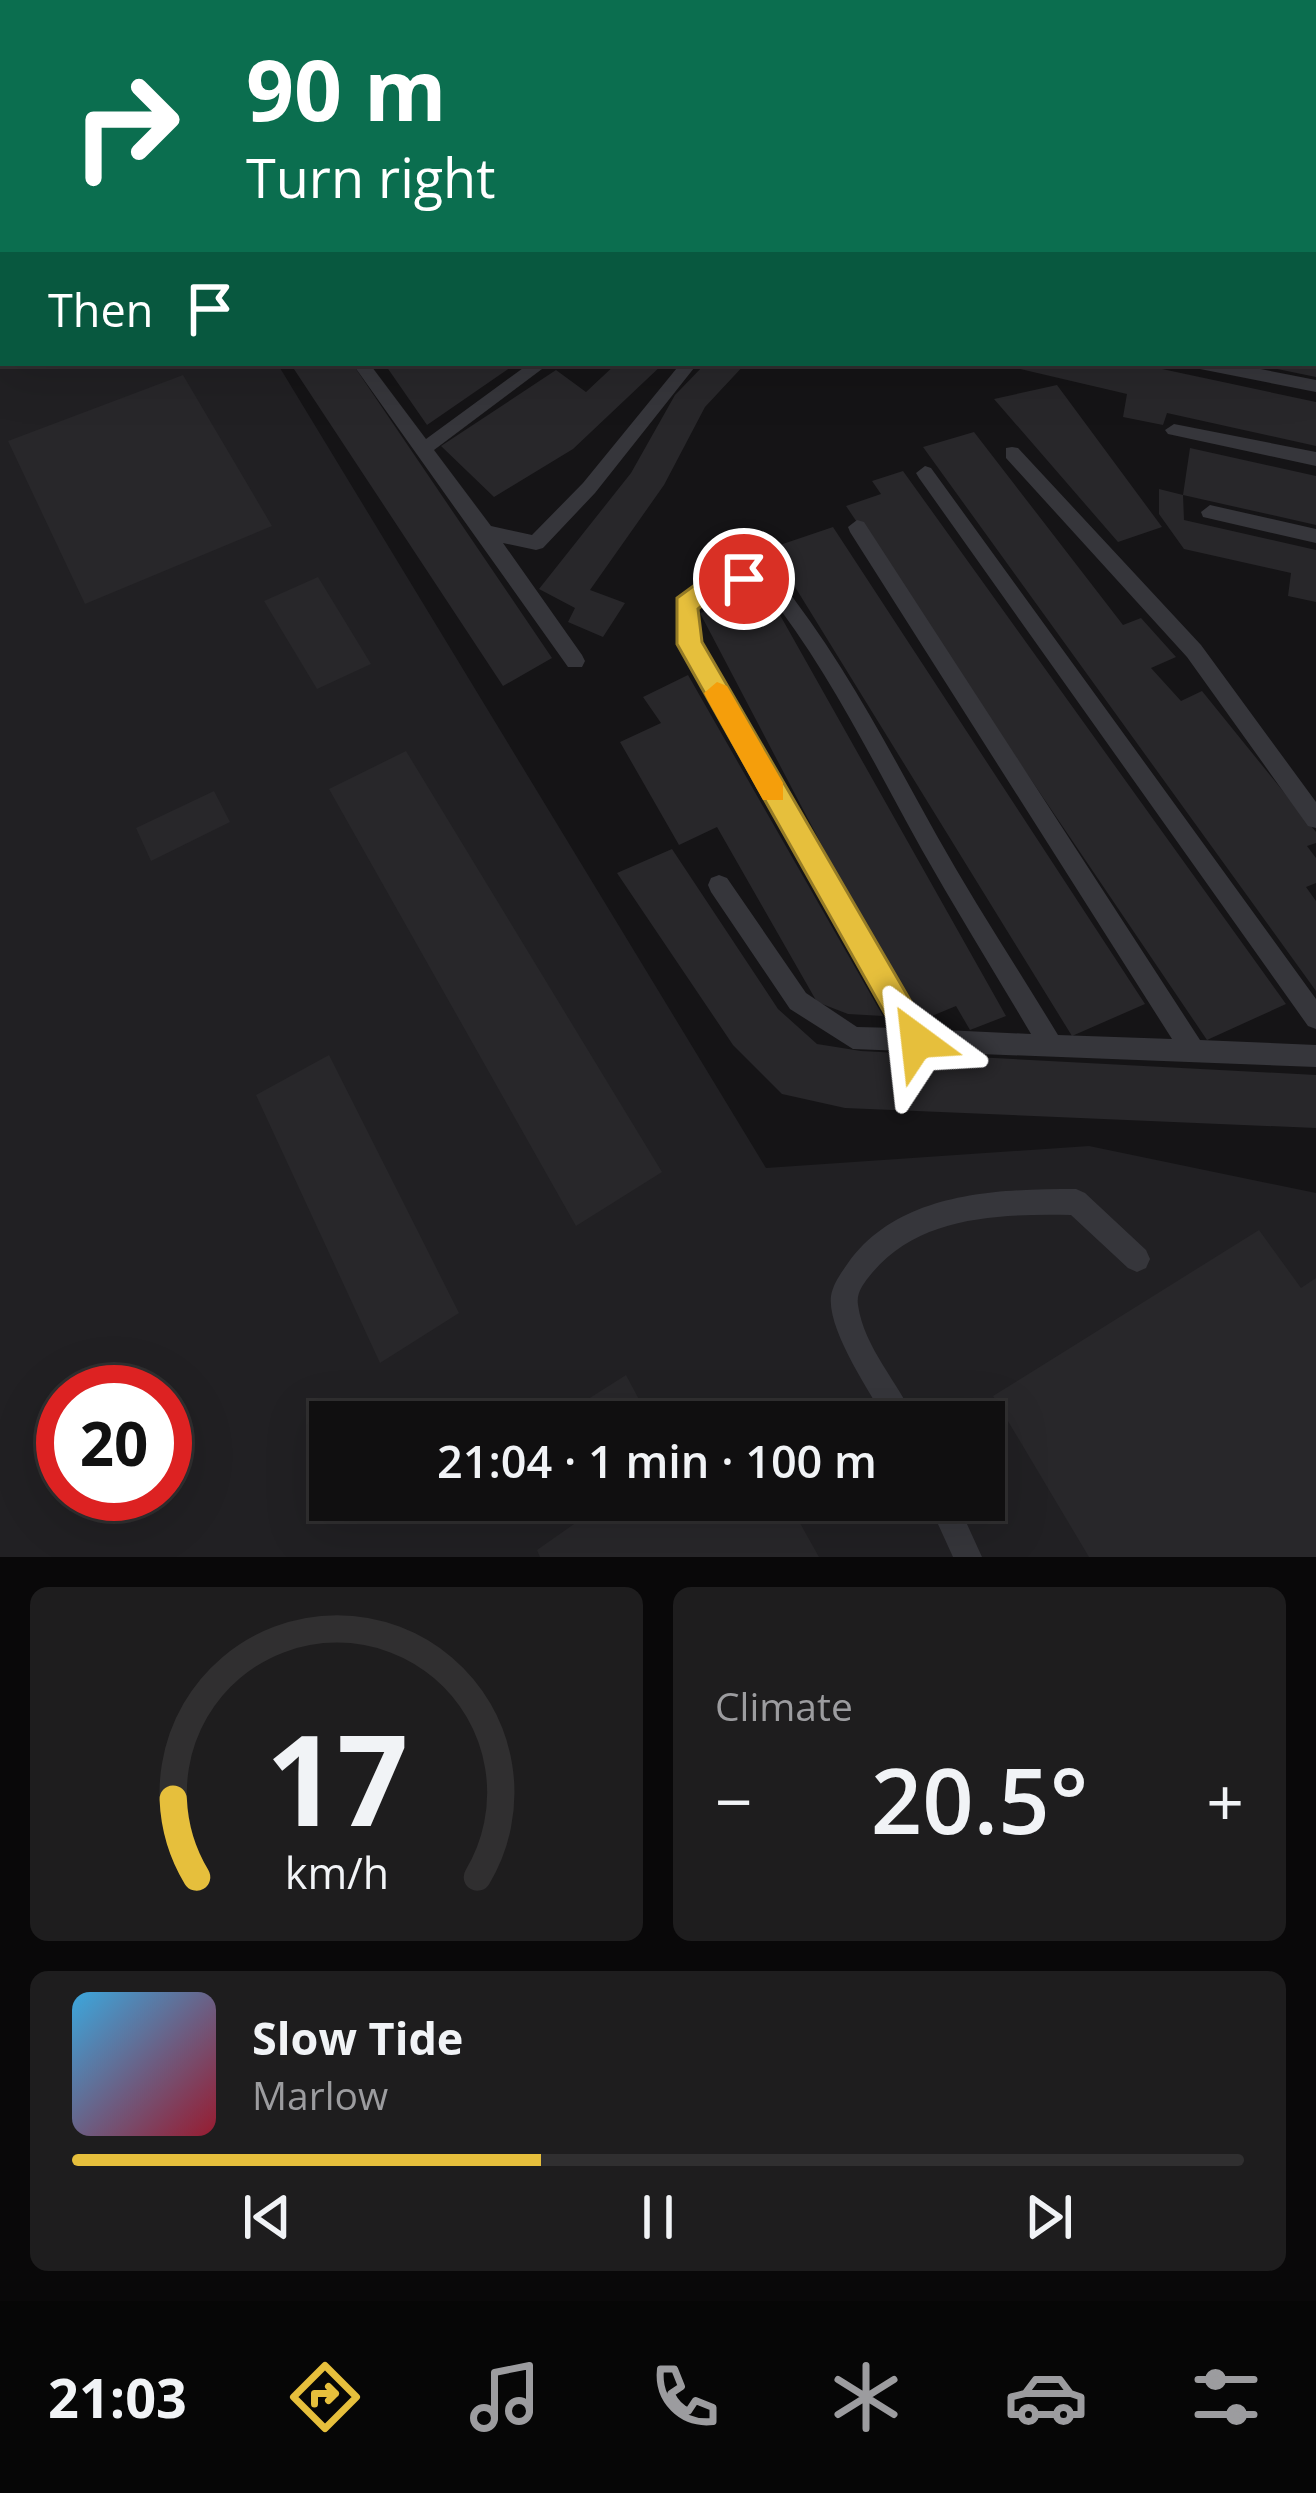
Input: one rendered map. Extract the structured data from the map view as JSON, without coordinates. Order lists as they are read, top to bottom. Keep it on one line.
{"page":{"turn":["90 m","Turn right"],"then":"Then","limit":"20","trip":"21:04 · 1 min · 100 m","tile":"Climate","heat":["−","20.5°","+"],"song":["Slow Tide","Marlow"],"tabs":"21:03","gauge":["17","km/h"]}}
